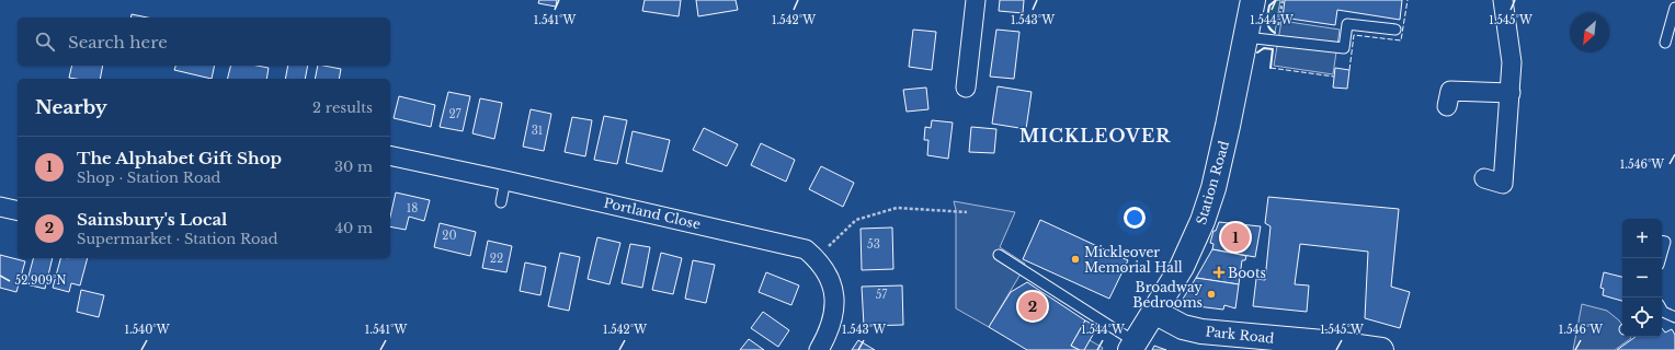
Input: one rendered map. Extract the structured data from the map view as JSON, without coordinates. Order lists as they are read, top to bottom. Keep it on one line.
{"streets":{"main road":["Station Road","Park Road"],"street":["Portland Close"]},"crossings":[["Station Road","Park Road"]],"districts":["MICKLEOVER"],"places":{"other":["Mickleover Memorial Hall","Broadway Bedrooms"],"health":["Boots"]},"house_numbers":["27","31","18","20","53","22","57"],"north":"bottom left","page":{"search":"Search here","heading":["Nearby","2 results"],"list":[{"mark":"1","name":"The Alphabet Gift Shop","note":"Shop · Station Road","value":"30 m"},{"mark":"2","name":"Sainsbury's Local","note":"Supermarket · Station Road","value":"40 m"}],"map_buttons":["+","−"],"pins":["1","2"]},"coordinates":["1.541°W","1.542°W","1.543°W","1.544°W","1.545°W","1.546°W","52.909°N","1.540°W"]}
